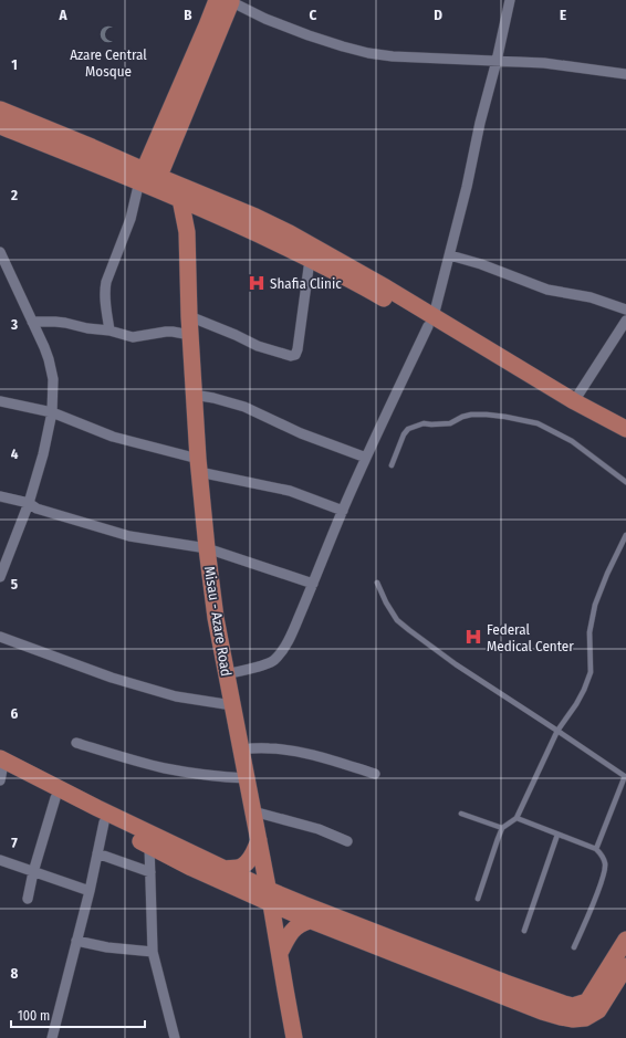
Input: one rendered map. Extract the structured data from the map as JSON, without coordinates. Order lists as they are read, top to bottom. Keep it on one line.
{"streets":{"main road":["Misau - Azare Road"]},"places":{"mosque":["Azare Central Mosque"],"hospital":["Shafia Clinic","Federal Medical Center"]},"scale_bar":"100 m","grid":{"columns":["A","B","C","D","E"],"rows":["1","2","3","4","5","6","7","8"]}}
